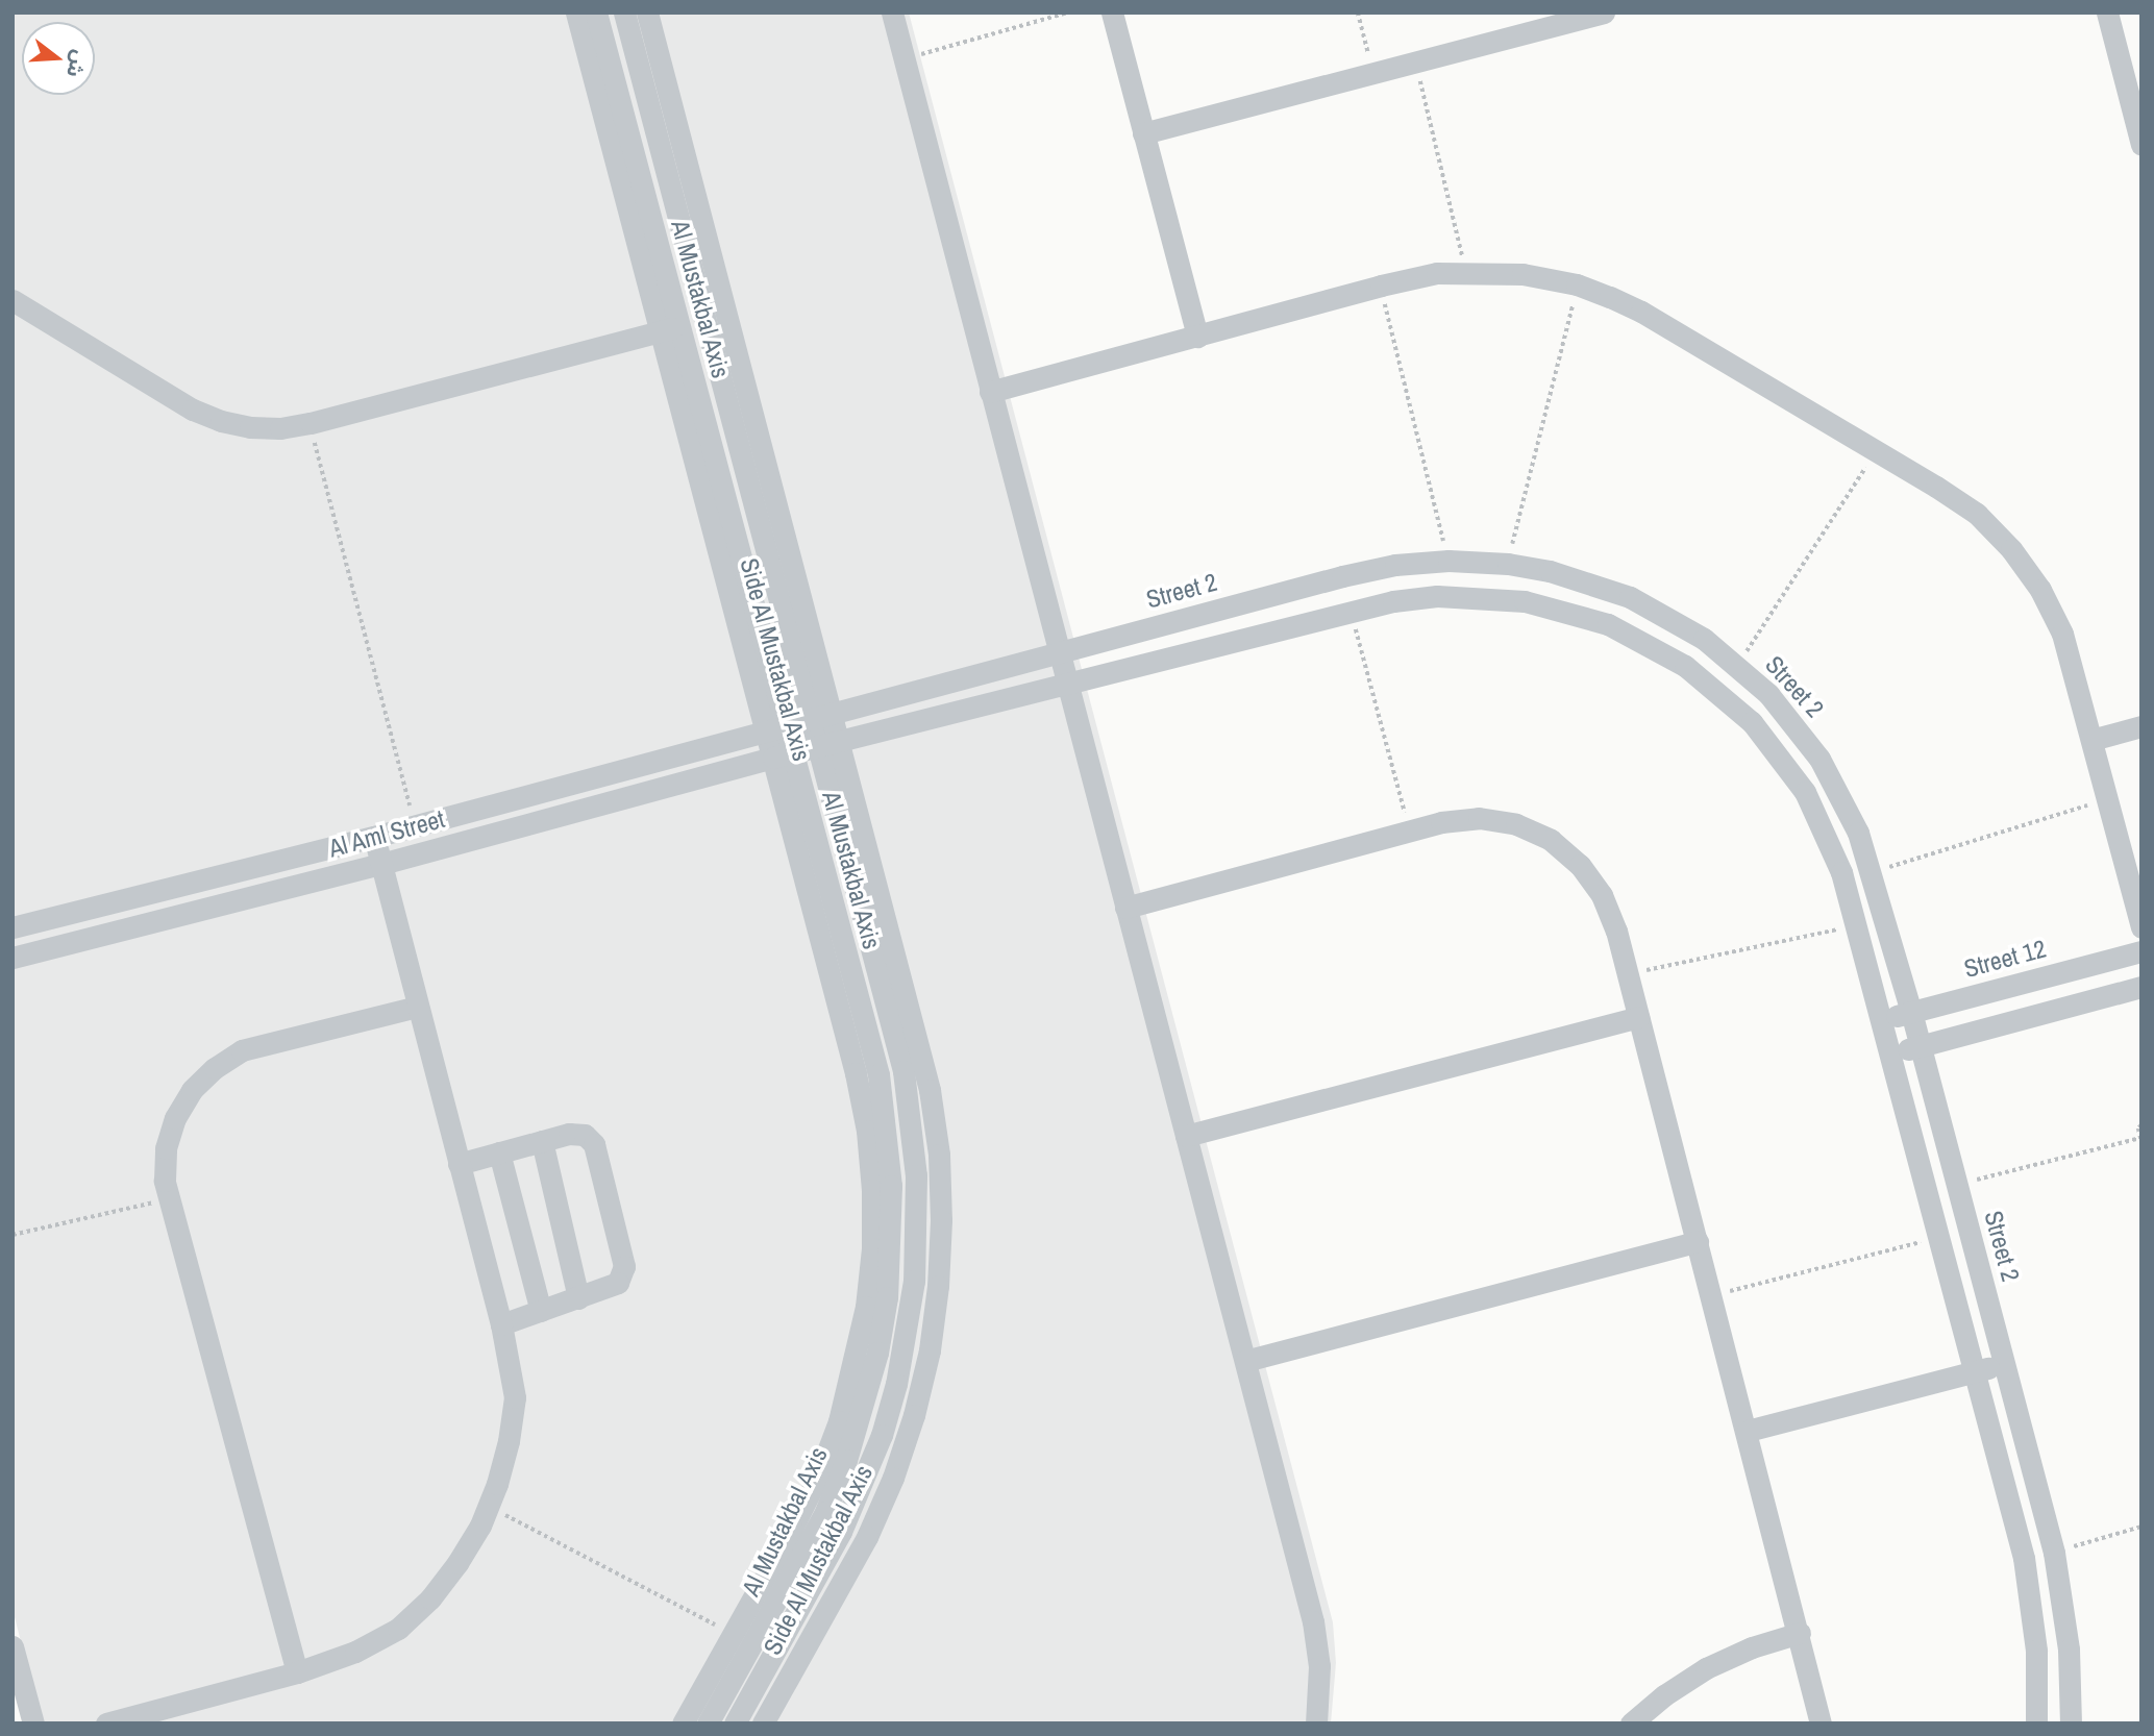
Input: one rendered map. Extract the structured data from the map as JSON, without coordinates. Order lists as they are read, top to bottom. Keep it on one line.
{"streets":{"street":["Al Mustakbal Axis","Street 2","Side Al Mustakbal Axis","Al Aml Street","Street 12"]},"crossings":[["Al Mustakbal Axis","Street 2"],["Al Mustakbal Axis","Side Al Mustakbal Axis"],["Al Mustakbal Axis","Al Aml Street"],["Street 2","Side Al Mustakbal Axis"],["Street 2","Al Aml Street"],["Street 2","Street 12"],["Side Al Mustakbal Axis","Al Aml Street"]],"north":"right"}
